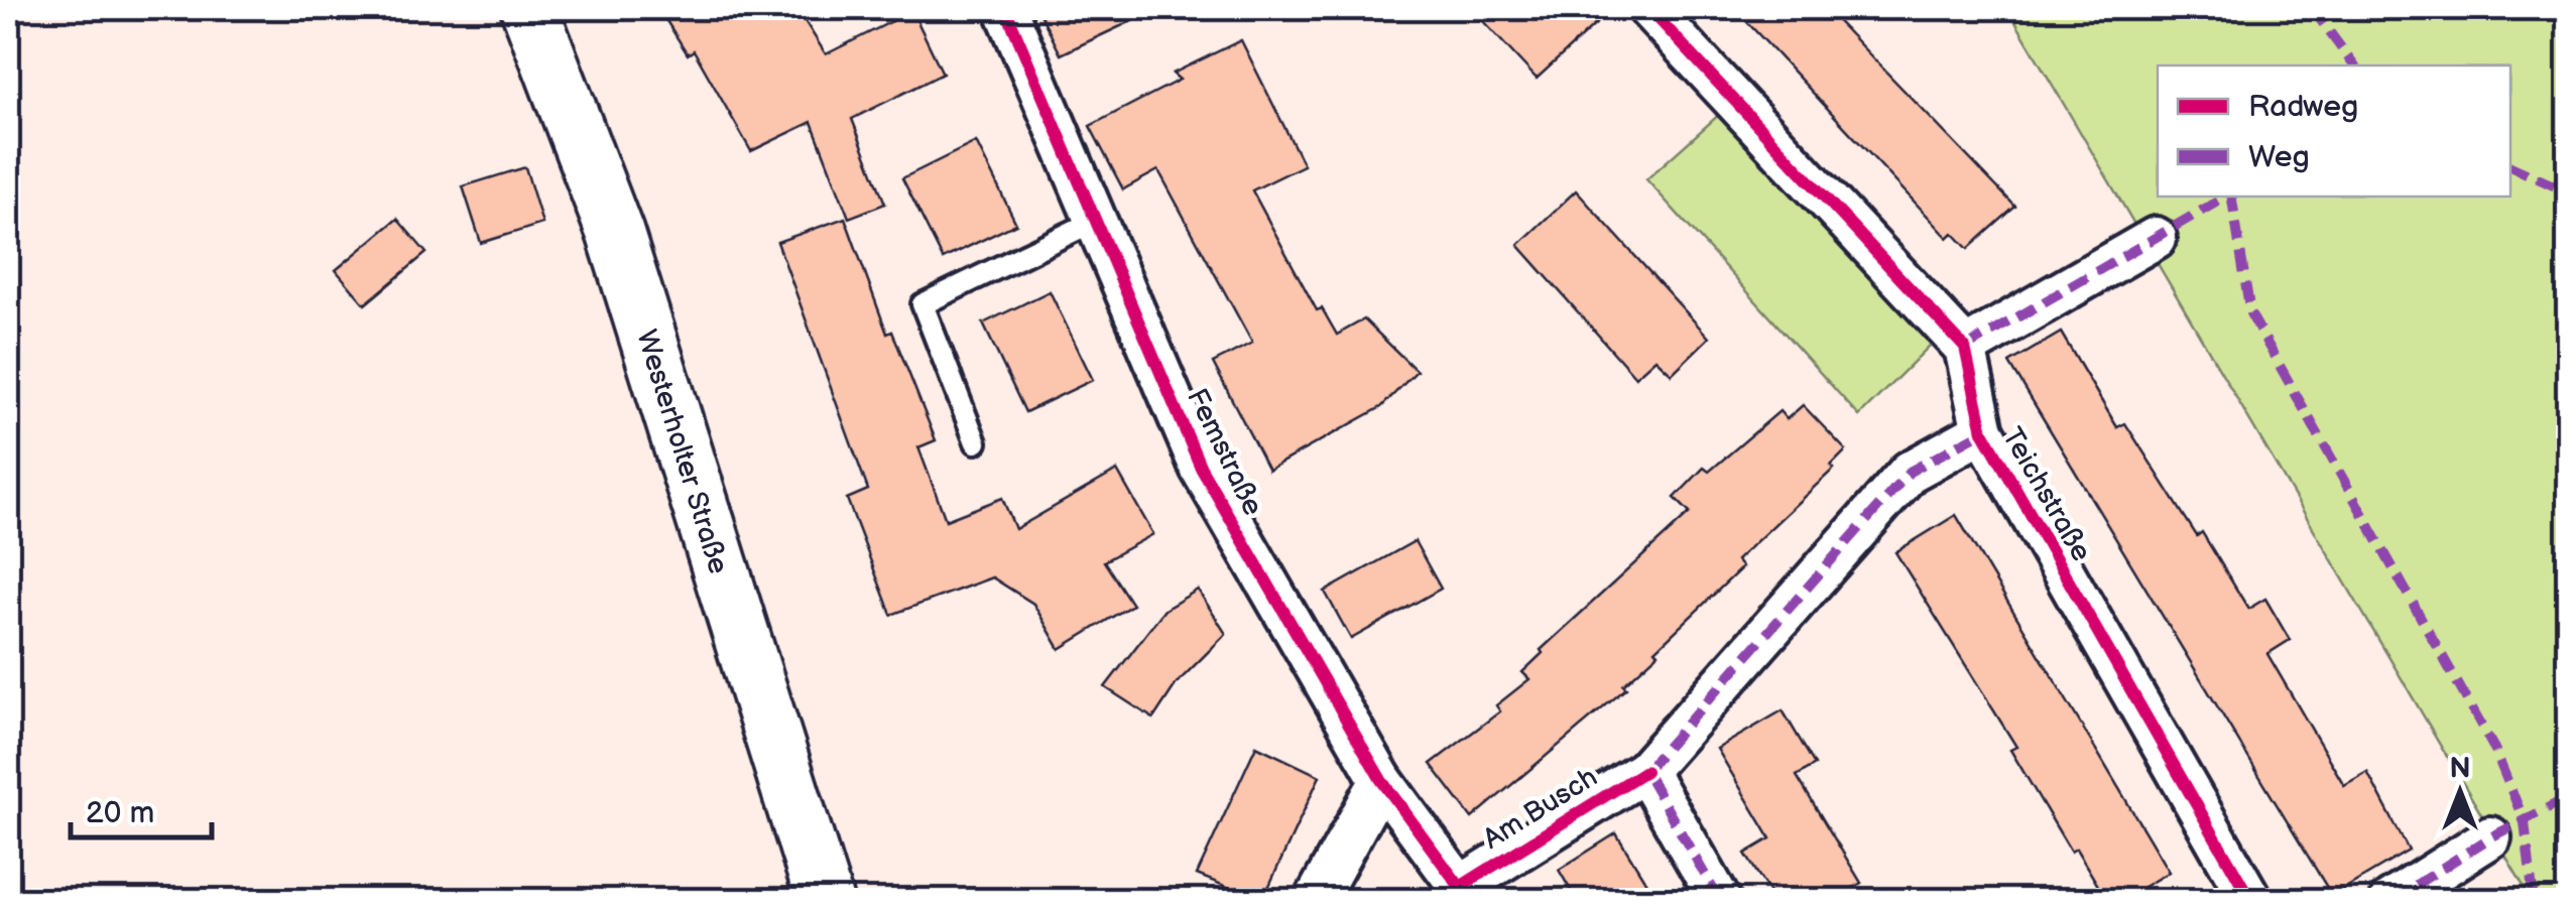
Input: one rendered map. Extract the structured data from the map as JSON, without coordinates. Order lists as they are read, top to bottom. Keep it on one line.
{"streets":{"main road":["Westerholter Straße"],"street":["Femstraße","Teichstraße","Am Busch"]},"crossings":[["Femstraße","Am Busch"],["Teichstraße","Am Busch"]],"legend":["Radweg","Weg"],"scale_bar":"20 m","north":"top"}
